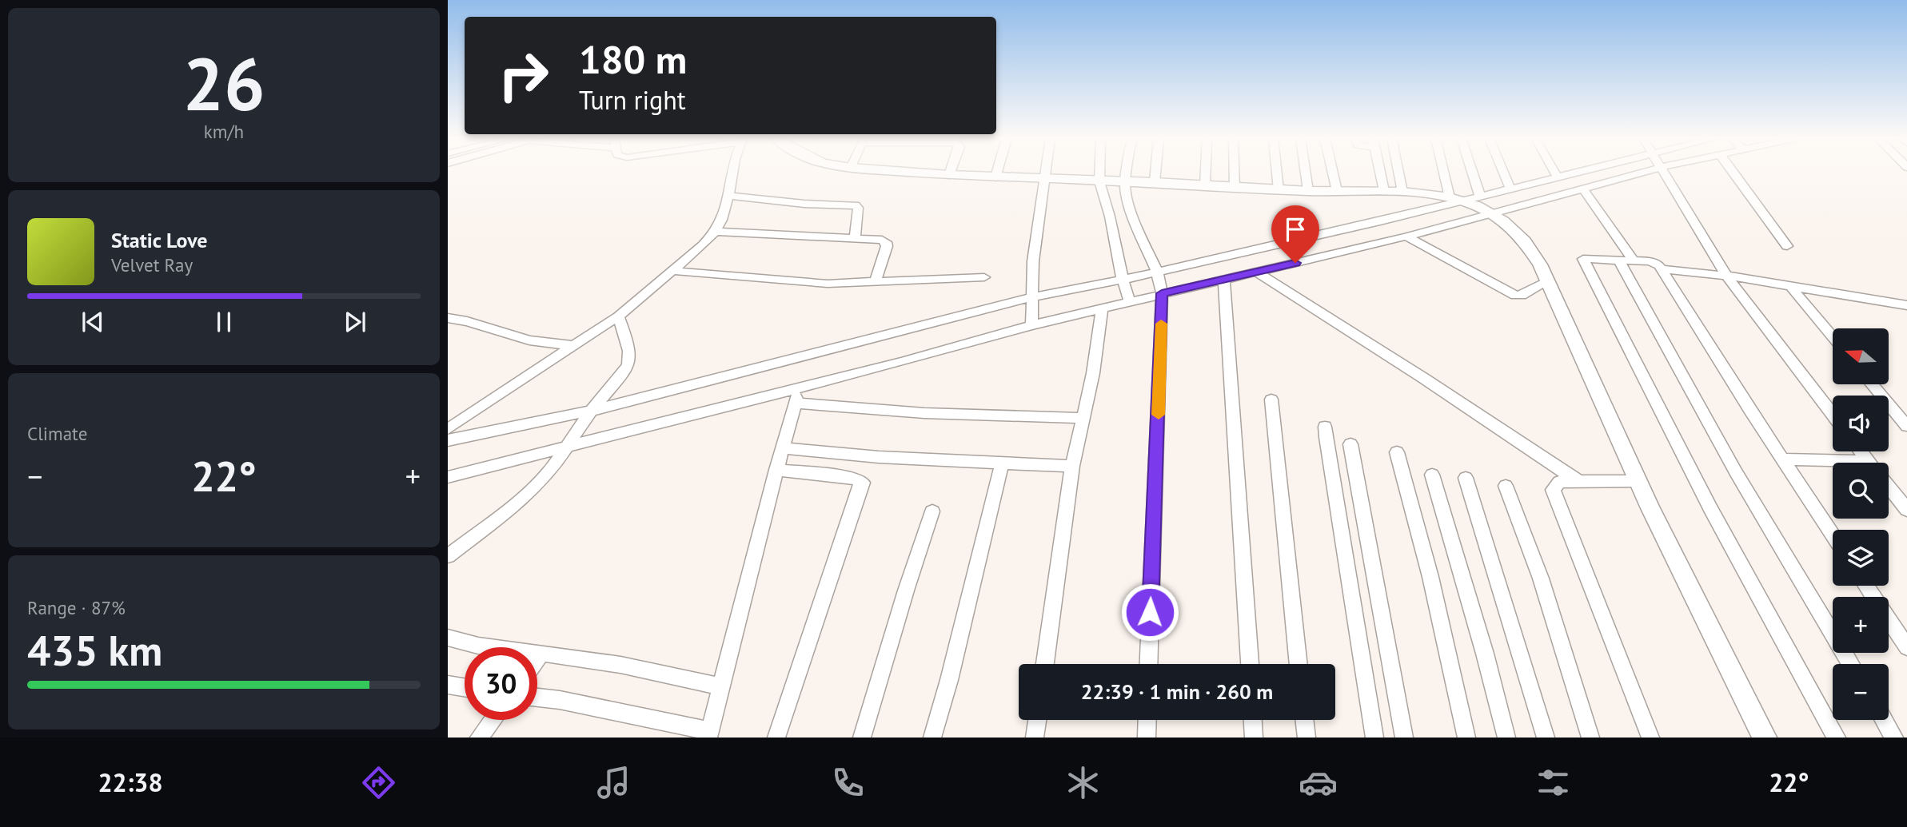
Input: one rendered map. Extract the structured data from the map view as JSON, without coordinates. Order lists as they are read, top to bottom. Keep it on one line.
{"north":"left","page":{"tile":[["26","km/h"],"Climate",["Range · 87%","435 km"]],"turn":["180 m","Turn right"],"song":["Static Love","Velvet Ray"],"map_buttons":["+","−"],"heat":["−","22°","+"],"limit":"30","trip":"22:39 · 1 min · 260 m","tabs":["22:38","22°"]}}
